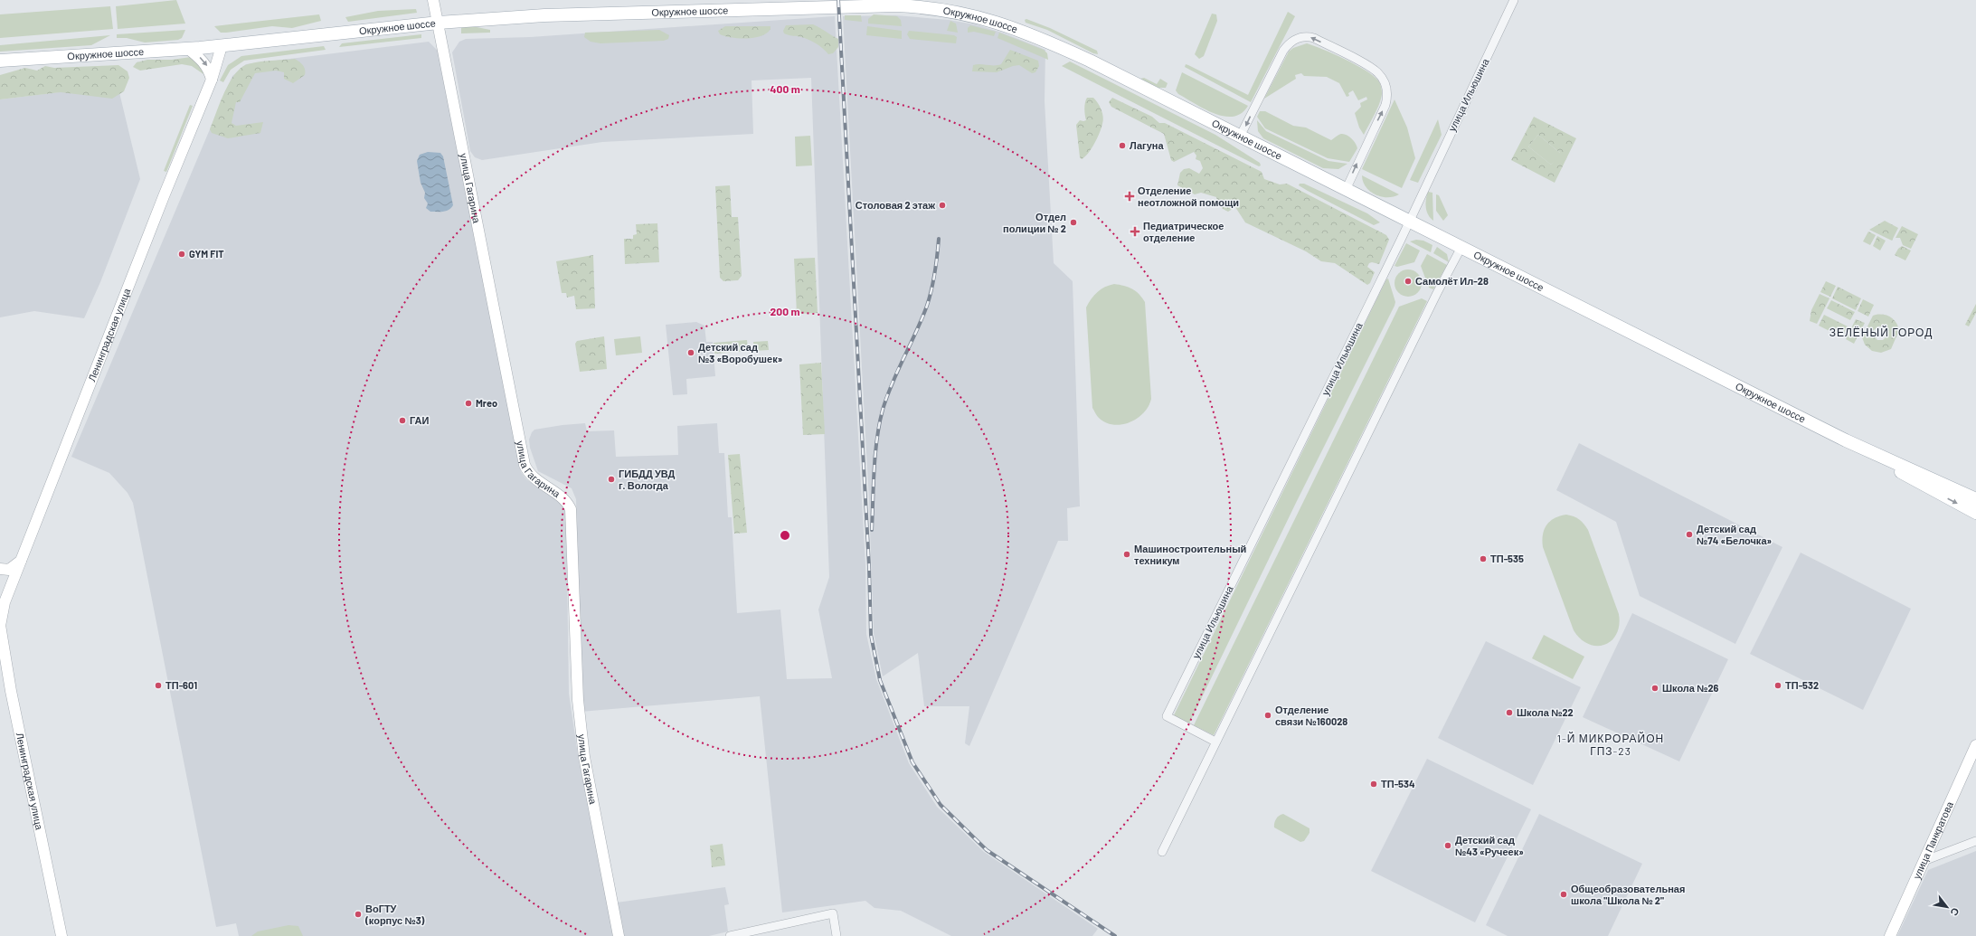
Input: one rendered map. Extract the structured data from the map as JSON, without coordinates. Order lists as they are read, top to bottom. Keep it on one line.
{"streets":{"main road":["Окружное шоссе","улица Гагарина","Ленинградская улица","улица Панкратова"],"street":["улица Ильюшина"]},"crossings":[["Окружное шоссе","улица Ильюшина"],["Окружное шоссе","улица Гагарина"],["Окружное шоссе","Ленинградская улица"]],"districts":["ЗЕЛЁНЫЙ ГОРОД","1-Й МИКРОРАЙОН ГПЗ-23"],"places":{"other":["Лагуна","Столовая 2 этаж","Отдел полиции № 2","GYM FIT","Самолёт Ил-28","Детский сад №3 «Воробушек»","Mreo","ГАИ","ГИБДД УВД г. Вологда","Детский сад №74 «Белочка»","Машиностроительный техникум","ТП-535","ТП-601","ТП-532","Школа №26","Школа №22","Отделение связи №160028","ТП-534","Детский сад №43 «Ручеек»","Общеобразовательная школа \"Школа № 2\"","ВоГТУ (корпус №3)"],"health":["Отделение неотложной помощи","Педиатрическое отделение"]},"north":"bottom right","rings":["400 m","200 m"]}
